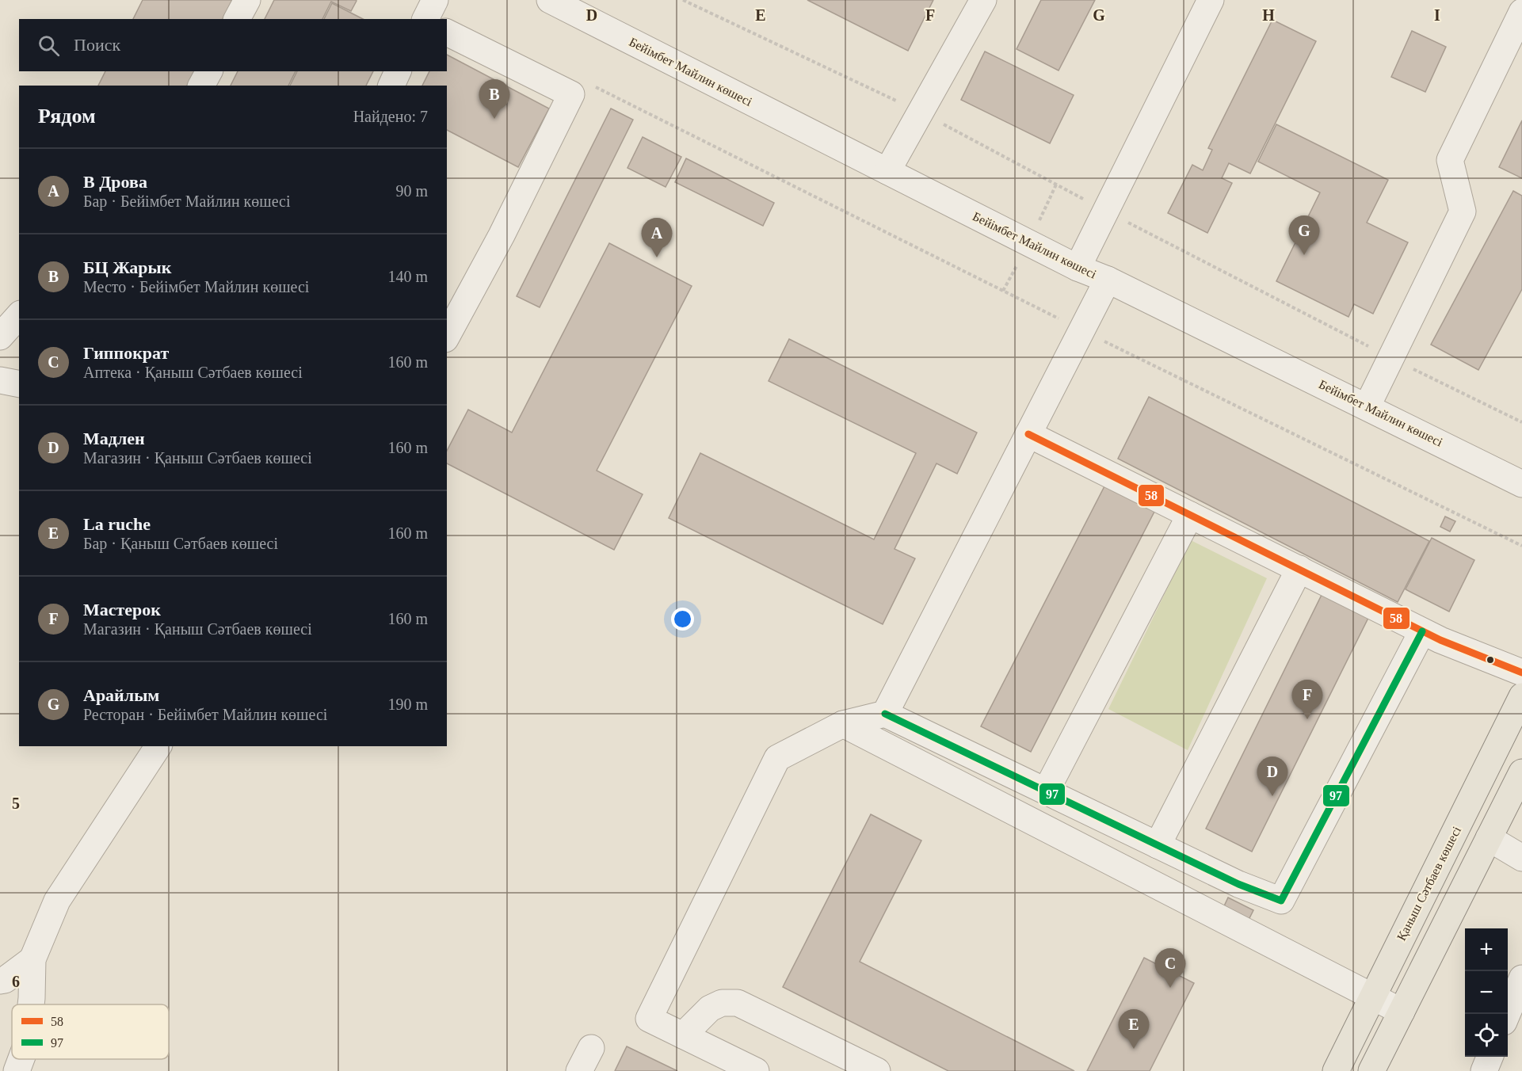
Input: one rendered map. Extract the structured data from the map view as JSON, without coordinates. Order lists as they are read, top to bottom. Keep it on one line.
{"streets":{"main road":["Қаныш Сәтбаев көшесі"],"street":["Бейімбет Майлин көшесі"]},"lines":["transit line 58","transit line 97"],"legend":["58","97"],"page":{"search":"Поиск","pins":["B","G","A","F","D","C","E"],"heading":["Рядом","Найдено: 7"],"list":[{"mark":"A","name":"В Дрова","note":"Бар · Бейімбет Майлин көшесі","value":"90 m"},{"mark":"B","name":"БЦ Жарык","note":"Место · Бейімбет Майлин көшесі","value":"140 m"},{"mark":"C","name":"Гиппократ","note":"Аптека · Қаныш Сәтбаев көшесі","value":"160 m"},{"mark":"D","name":"Мадлен","note":"Магазин · Қаныш Сәтбаев көшесі","value":"160 m"},{"mark":"E","name":"La ruche","note":"Бар · Қаныш Сәтбаев көшесі","value":"160 m"},{"mark":"F","name":"Мастерок","note":"Магазин · Қаныш Сәтбаев көшесі","value":"160 m"},{"mark":"G","name":"Арайлым","note":"Ресторан · Бейімбет Майлин көшесі","value":"190 m"}],"map_buttons":["+","−"]},"grid":{"columns":["D","E","F","G","H","I"],"rows":["5","6"]}}
